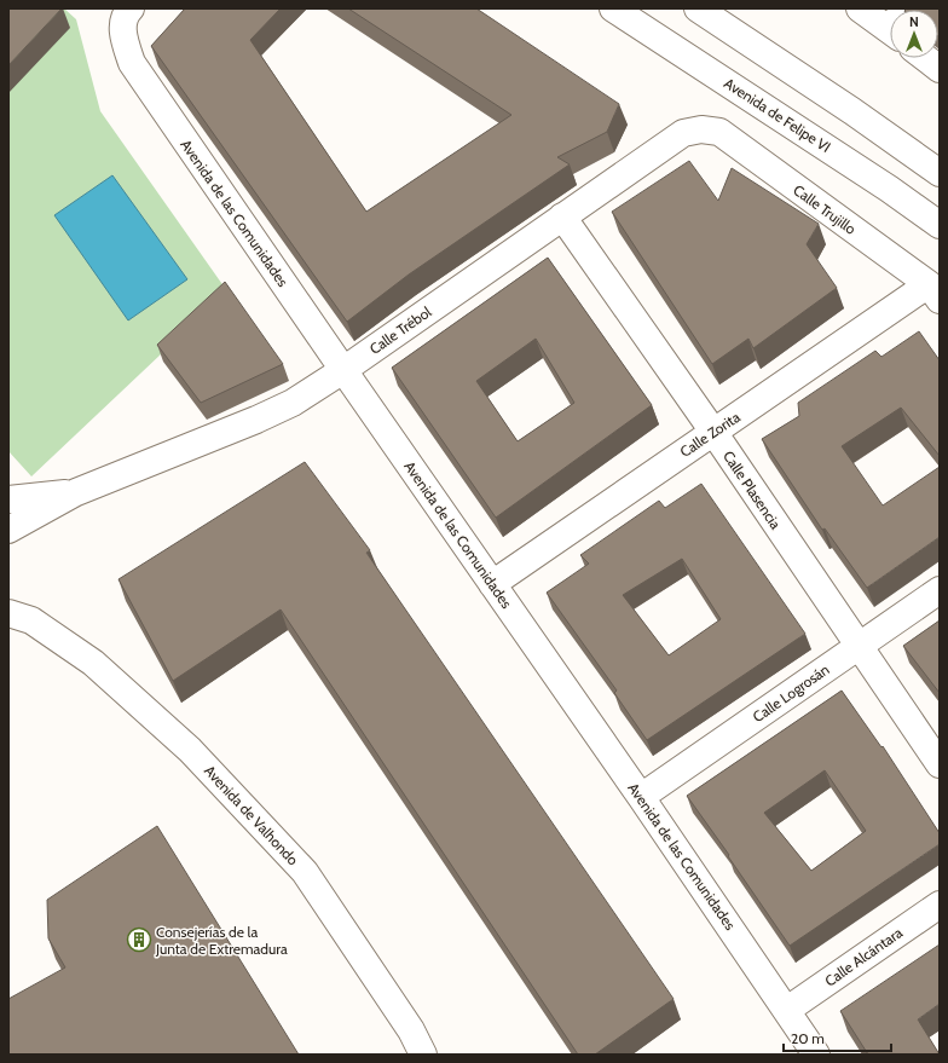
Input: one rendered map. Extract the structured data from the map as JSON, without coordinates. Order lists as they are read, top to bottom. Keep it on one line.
{"streets":{"main road":["Avenida de Felipe VI","Calle Trujillo","Avenida de las Comunidades","Calle Trébol","Calle Zorita","Calle Plasencia","Calle Logrosán","Avenida de Valhondo","Calle Alcántara"]},"crossings":[["Calle Trujillo","Calle Trébol"],["Calle Trujillo","Calle Zorita"],["Avenida de las Comunidades","Calle Trébol"],["Avenida de las Comunidades","Calle Zorita"],["Avenida de las Comunidades","Calle Logrosán"],["Avenida de las Comunidades","Calle Alcántara"],["Calle Trébol","Calle Plasencia"],["Calle Zorita","Calle Plasencia"],["Calle Plasencia","Calle Logrosán"]],"places":{"building":["Consejerías de la Junta de Extremadura"]},"scale_bar":"20 m","north":"top"}
